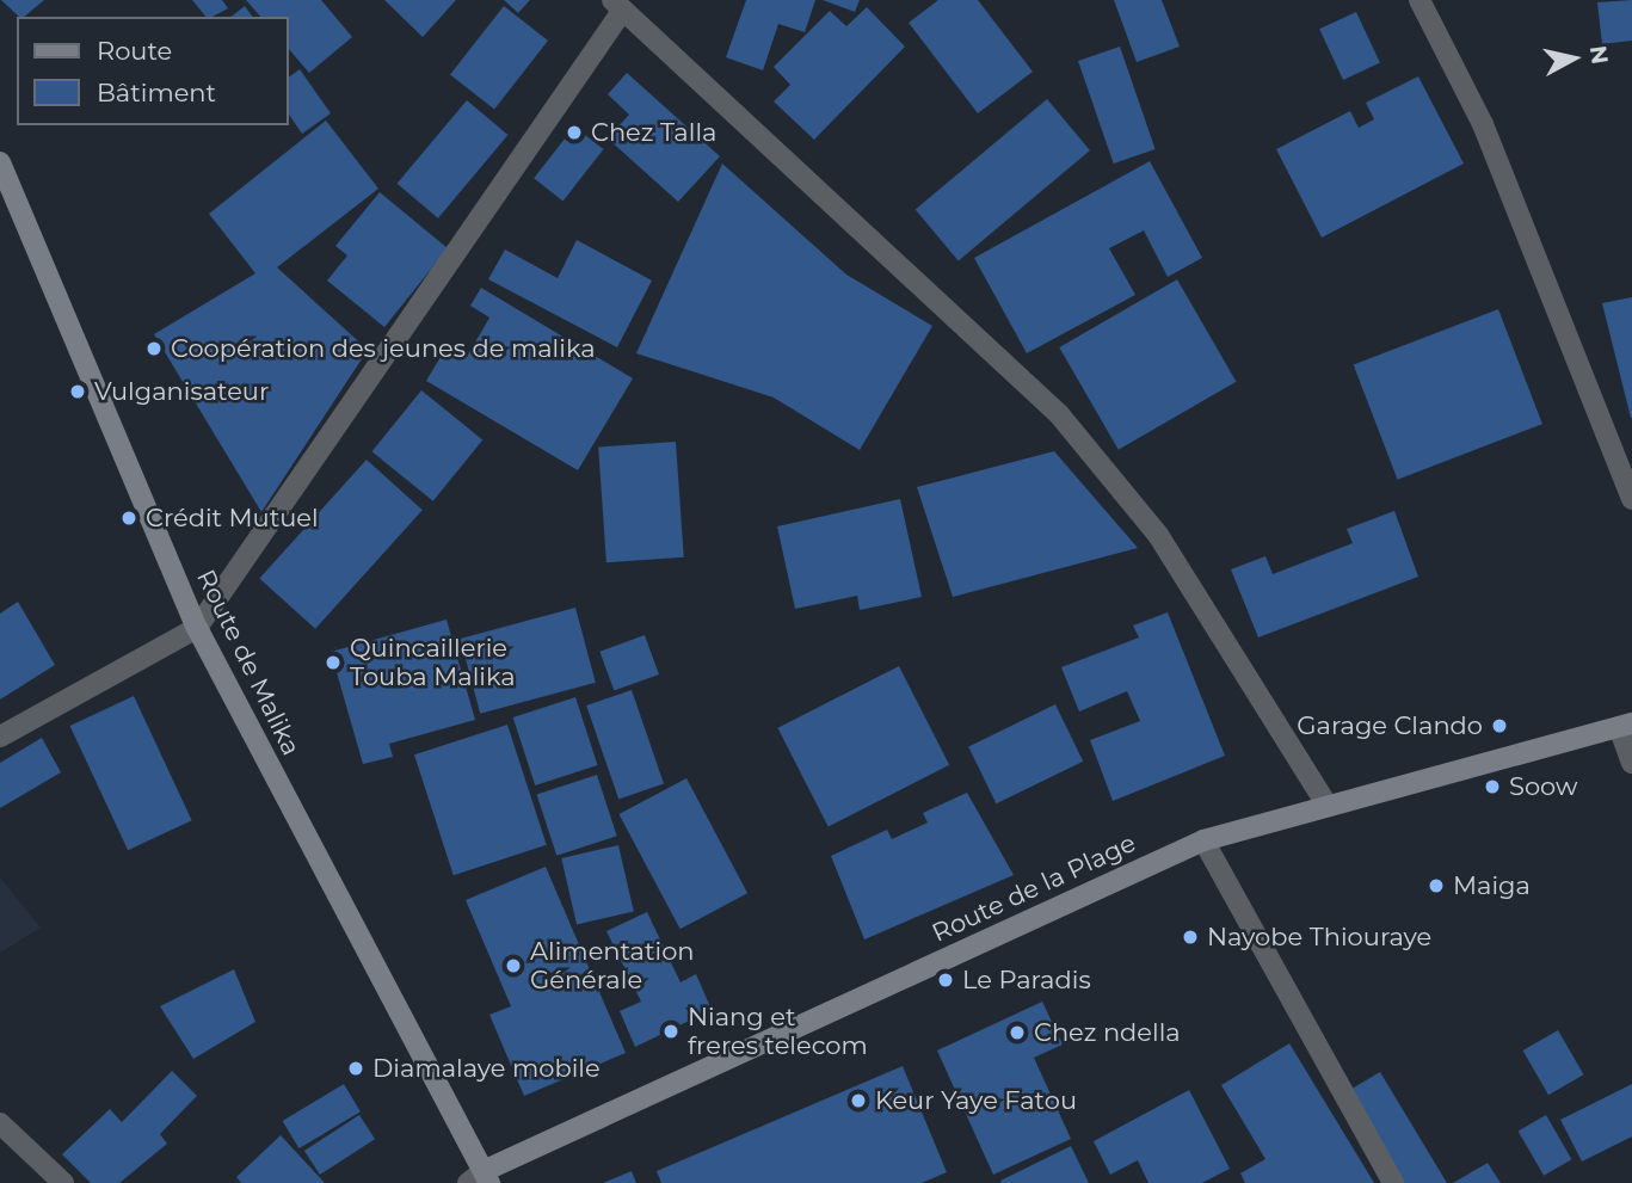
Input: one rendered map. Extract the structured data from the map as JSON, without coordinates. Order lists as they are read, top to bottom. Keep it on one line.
{"streets":{"main road":["Route de Malika","Route de la Plage"]},"crossings":[["Route de Malika","Route de la Plage"]],"places":["Chez Talla","Coopération des jeunes de malika","Vulganisateur","Crédit Mutuel","Quincaillerie Touba Malika","Garage Clando","Soow","Maiga","Nayobe Thiouraye","Alimentation Générale","Le Paradis","Niang et freres telecom","Chez ndella","Diamalaye mobile","Keur Yaye Fatou"],"legend":["Route","Bâtiment"],"north":"right"}
